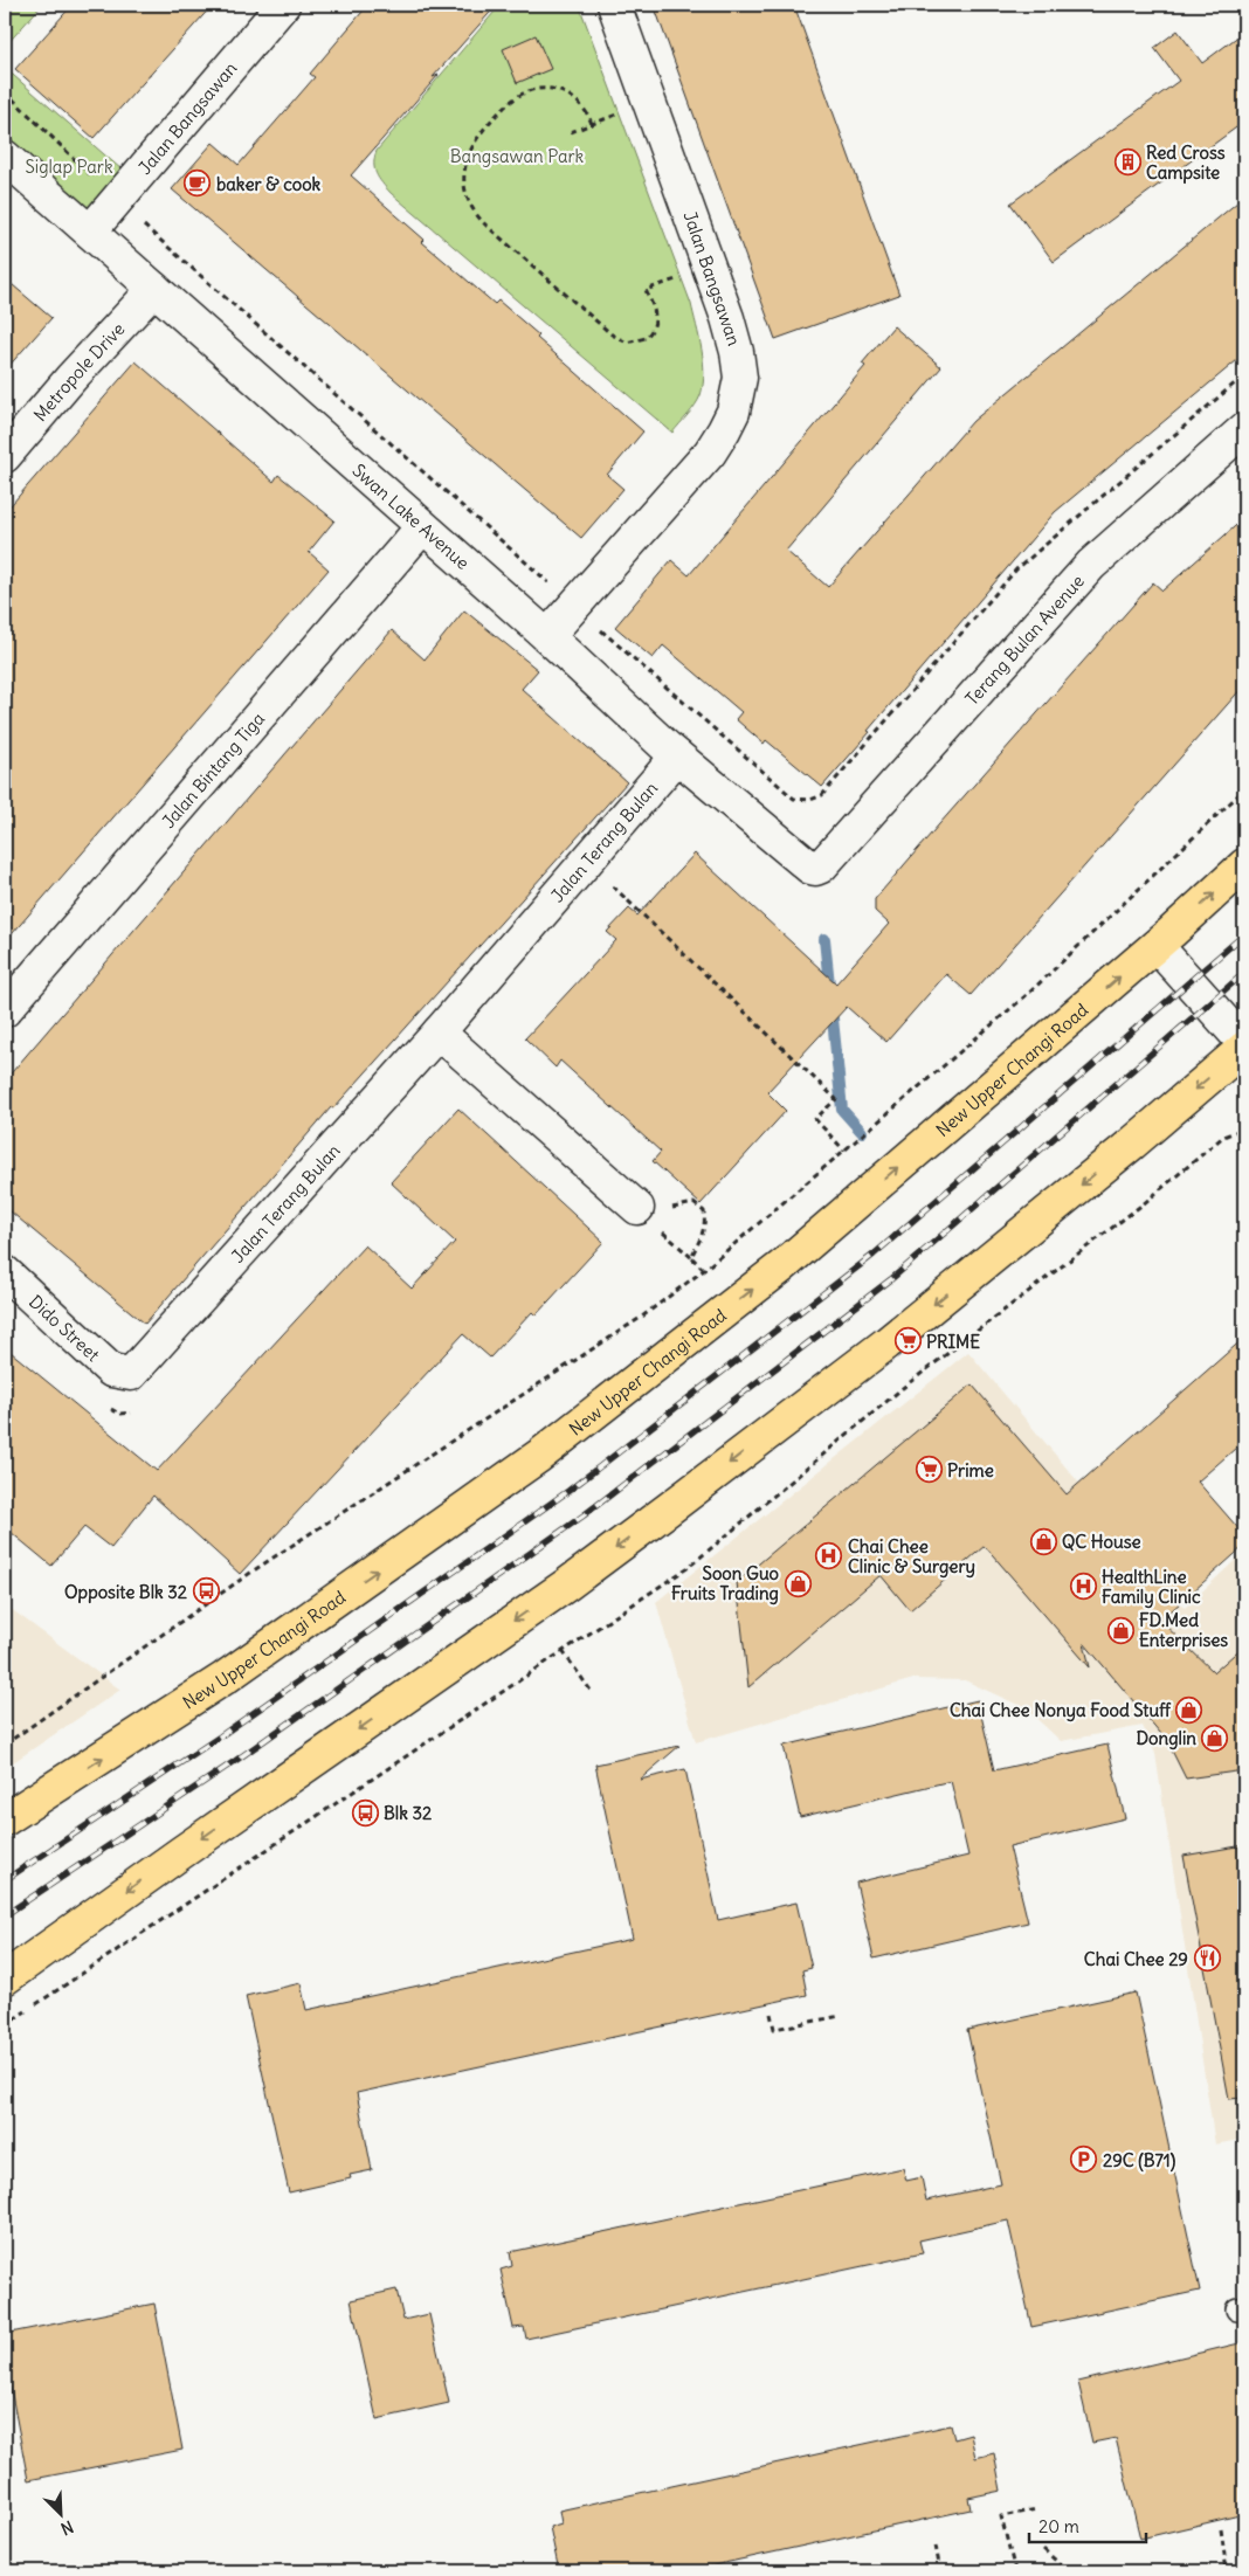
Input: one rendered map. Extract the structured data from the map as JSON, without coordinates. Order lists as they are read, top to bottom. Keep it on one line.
{"streets":{"main road":["New Upper Changi Road"],"street":["Jalan Bangsawan","Metropole Drive","Swan Lake Avenue","Terang Bulan Avenue","Jalan Bintang Tiga","Jalan Terang Bulan","Dido Street"]},"crossings":[["Jalan Bangsawan","Swan Lake Avenue"],["Metropole Drive","Swan Lake Avenue"],["Swan Lake Avenue","Terang Bulan Avenue"],["Swan Lake Avenue","Jalan Bintang Tiga"],["Swan Lake Avenue","Jalan Terang Bulan"],["Jalan Terang Bulan","Dido Street"]],"parks":["Bangsawan Park","Siglap Park"],"places":{"building":["Red Cross Campsite"],"cafe":["baker & cook"],"supermarket":["PRIME","Prime"],"shop":["QC House","Soon Guo Fruits Trading","FD.Med Enterprises","Chai Chee Nonya Food Stuff","Donglin"],"hospital":["Chai Chee Clinic & Surgery","HealthLine Family Clinic"],"bus stop":["Opposite Blk 32","Blk 32"],"restaurant":["Chai Chee 29"],"parking":["29C (B71)"]},"scale_bar":"20 m","north":"bottom right"}
